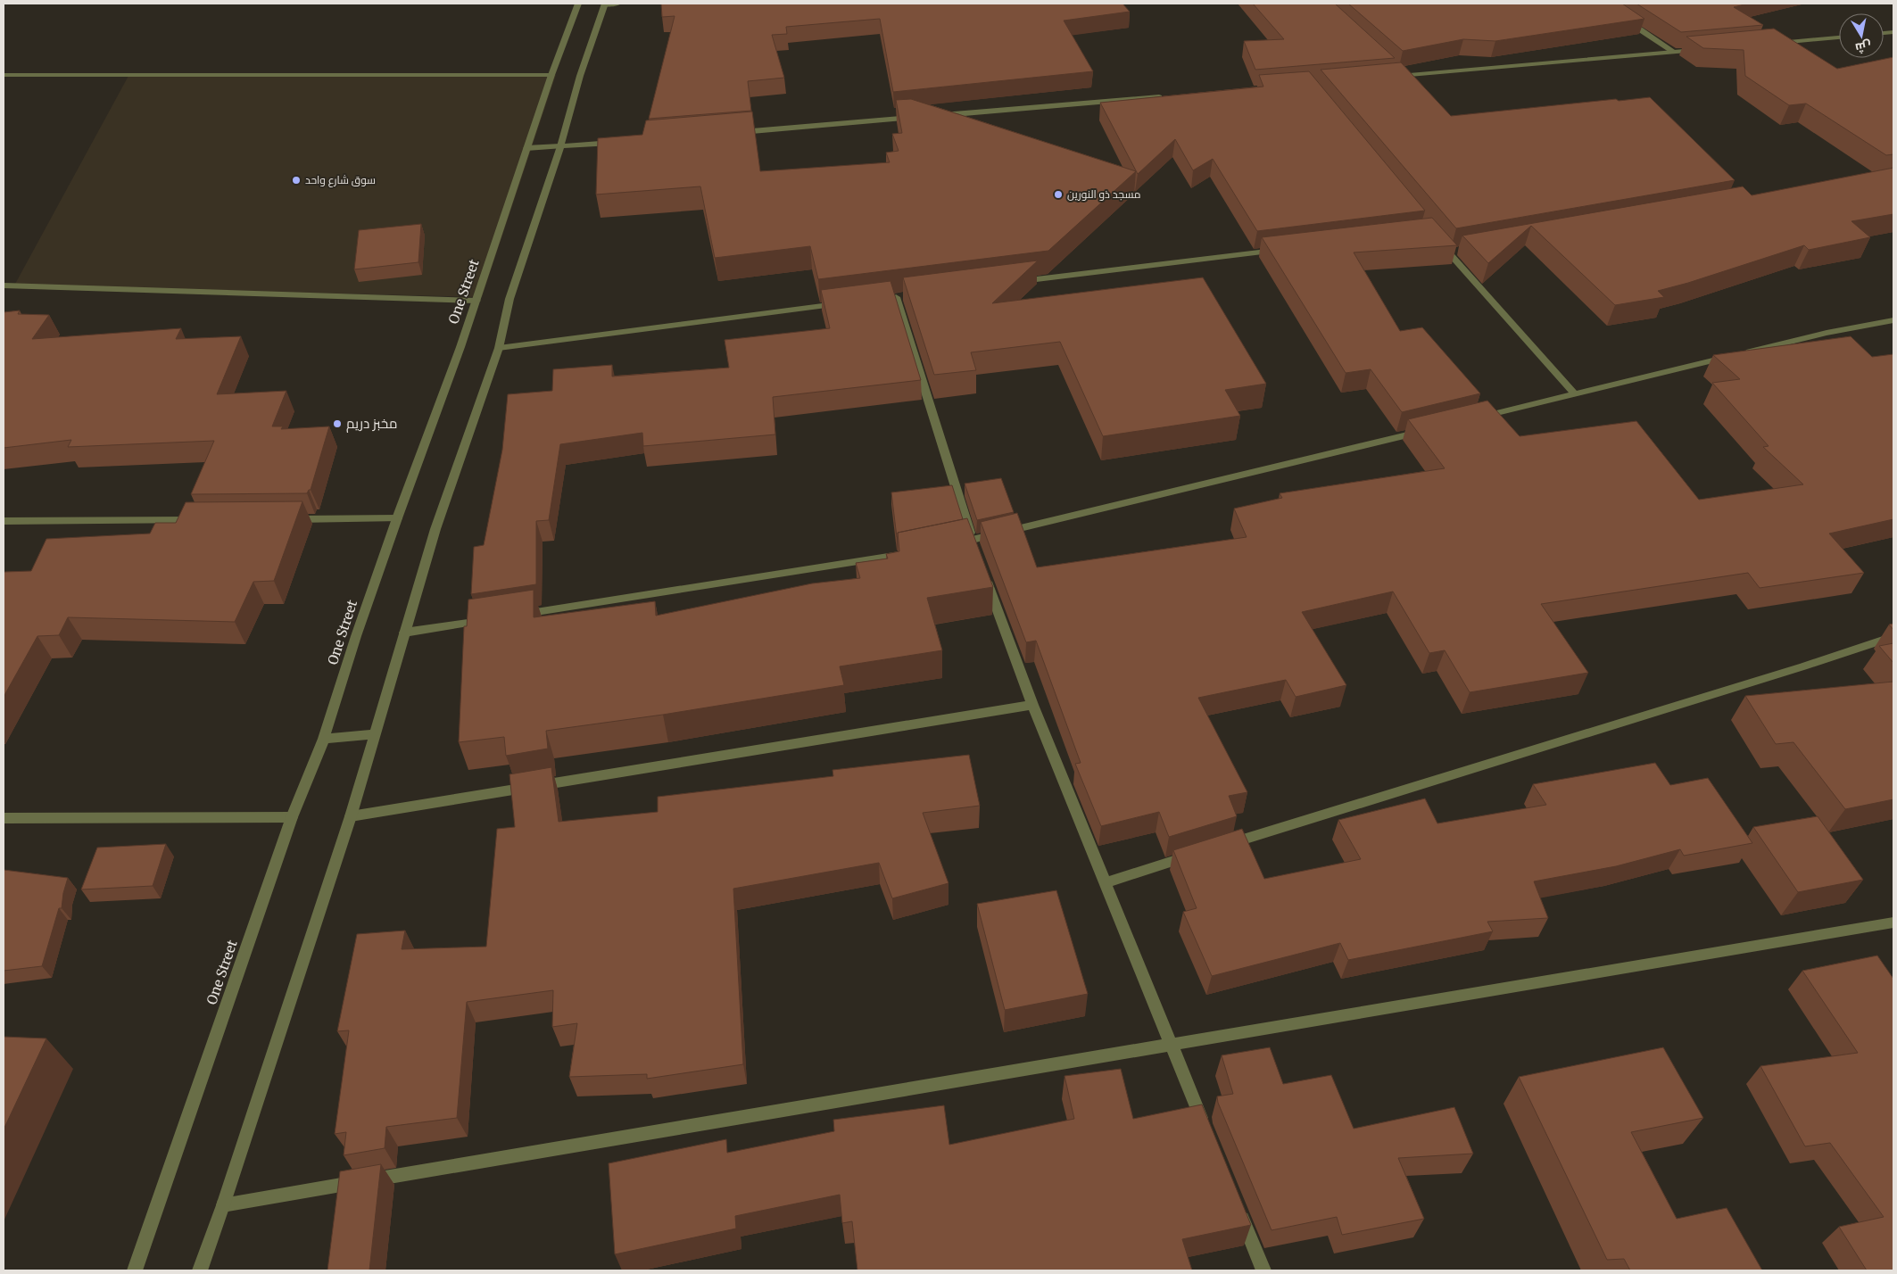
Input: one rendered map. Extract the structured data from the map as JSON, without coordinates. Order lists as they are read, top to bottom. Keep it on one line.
{"streets":{"street":["One Street"]},"places":["سوق شارع واحد","مسجد ذو النورين","مخبز دريم"],"north":"bottom"}
